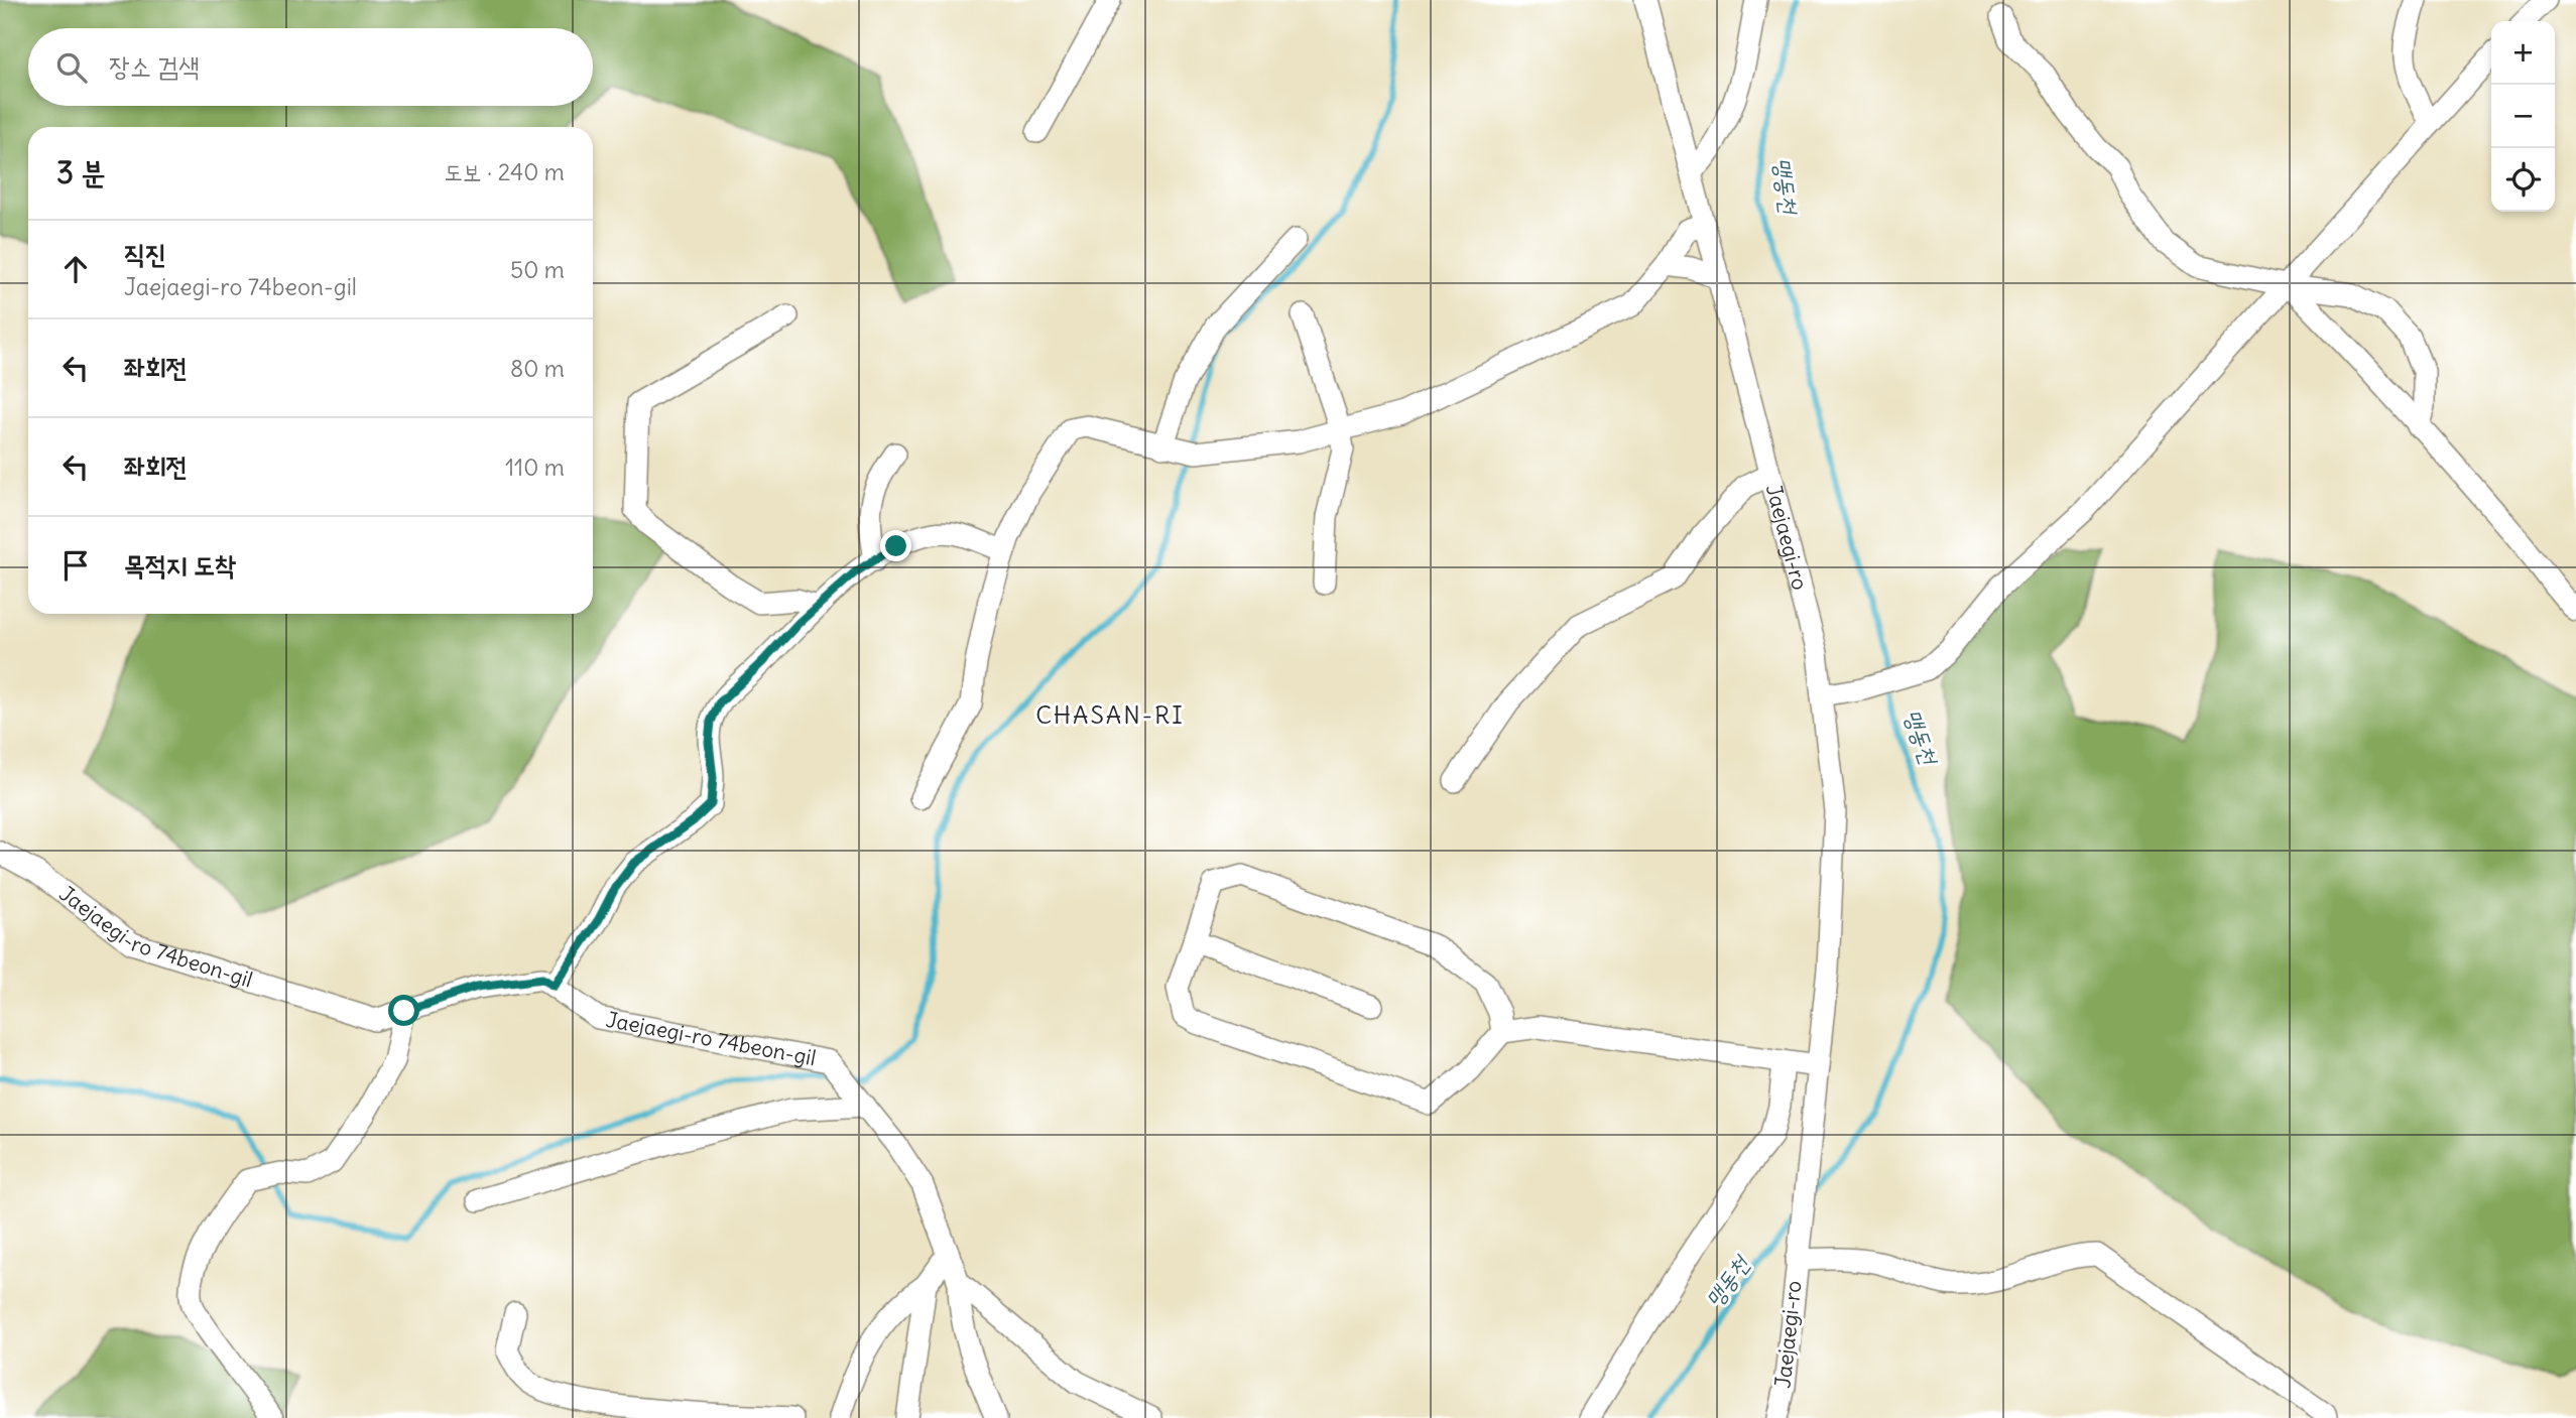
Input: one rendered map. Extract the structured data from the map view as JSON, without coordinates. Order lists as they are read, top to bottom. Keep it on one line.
{"streets":{"street":["Jaejaegi-ro","Jaejaegi-ro 74beon-gil"]},"districts":["CHASAN-RI"],"water":["맹동천"],"page":{"map_buttons":["+","−"],"search":"장소 검색","heading":["3 분","도보 · 240 m"],"list":[["직진","Jaejaegi-ro 74beon-gil","50 m"],["좌회전","80 m"],["좌회전","110 m"],"목적지 도착"]}}
